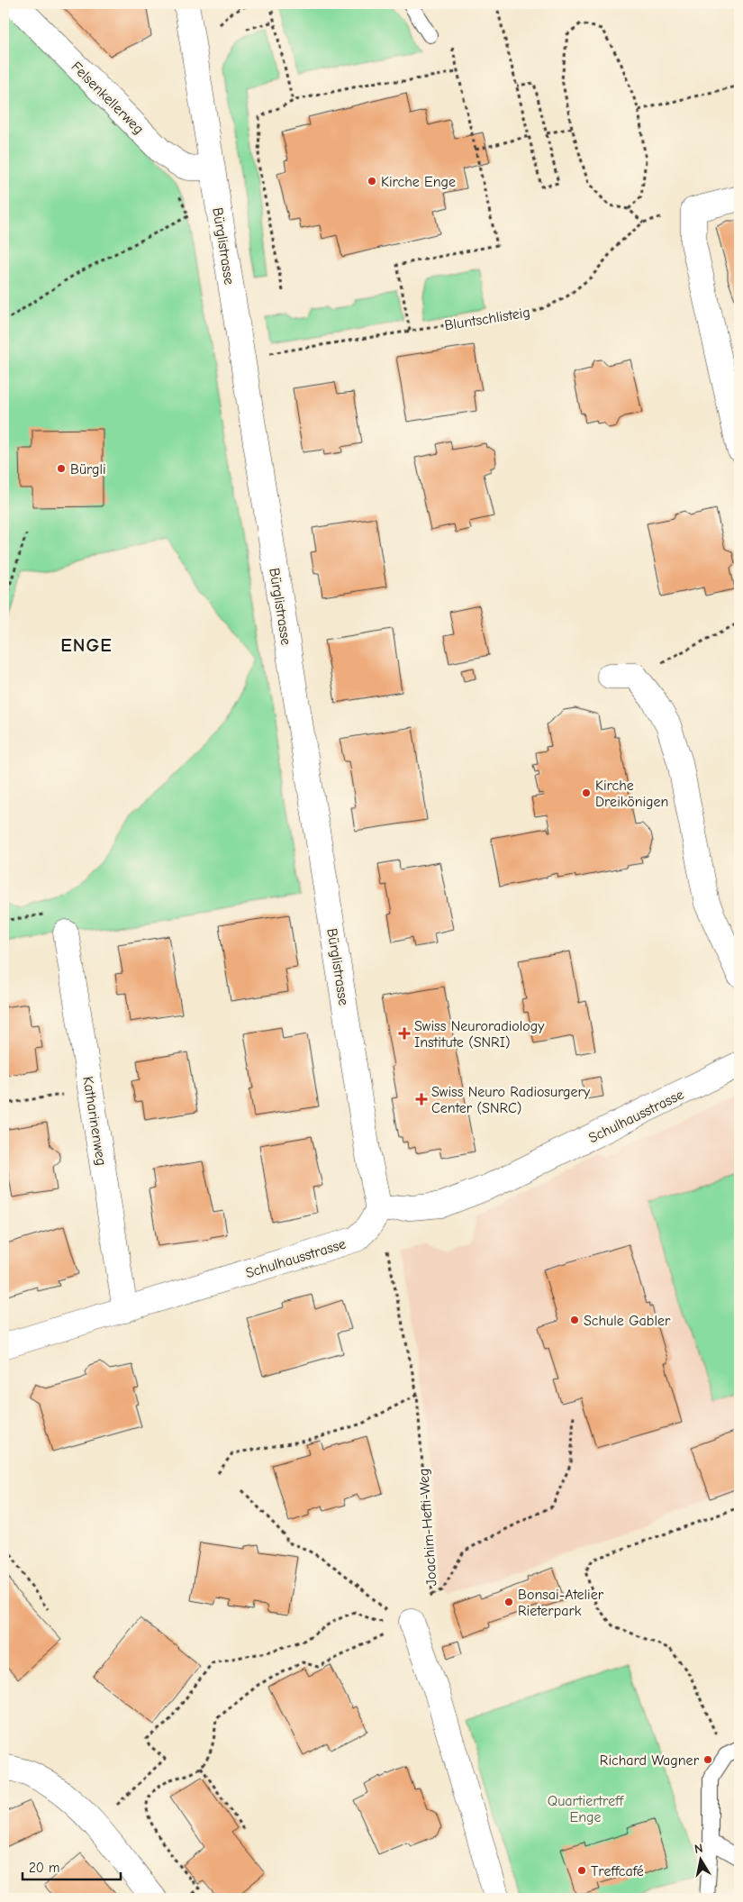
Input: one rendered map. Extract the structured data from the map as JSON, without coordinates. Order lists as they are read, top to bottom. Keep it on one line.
{"streets":{"street":["Felsenkellerweg","Bürglistrasse","Schulhausstrasse","Katharinenweg"],"path":["Bluntschlisteig","Joachim-Hefti-Weg"]},"crossings":[["Felsenkellerweg","Bürglistrasse"],["Bürglistrasse","Schulhausstrasse"],["Schulhausstrasse","Katharinenweg"]],"districts":["ENGE"],"parks":["Quartiertreff Enge"],"places":{"other":["Kirche Enge","Bürgli","Kirche Dreikönigen","Schule Gabler","Bonsai-Atelier Rieterpark","Richard Wagner","Treffcafé"],"health":["Swiss Neuroradiology Institute (SNRI)","Swiss Neuro Radiosurgery Center (SNRC)"]},"scale_bar":"20 m","north":"top"}
